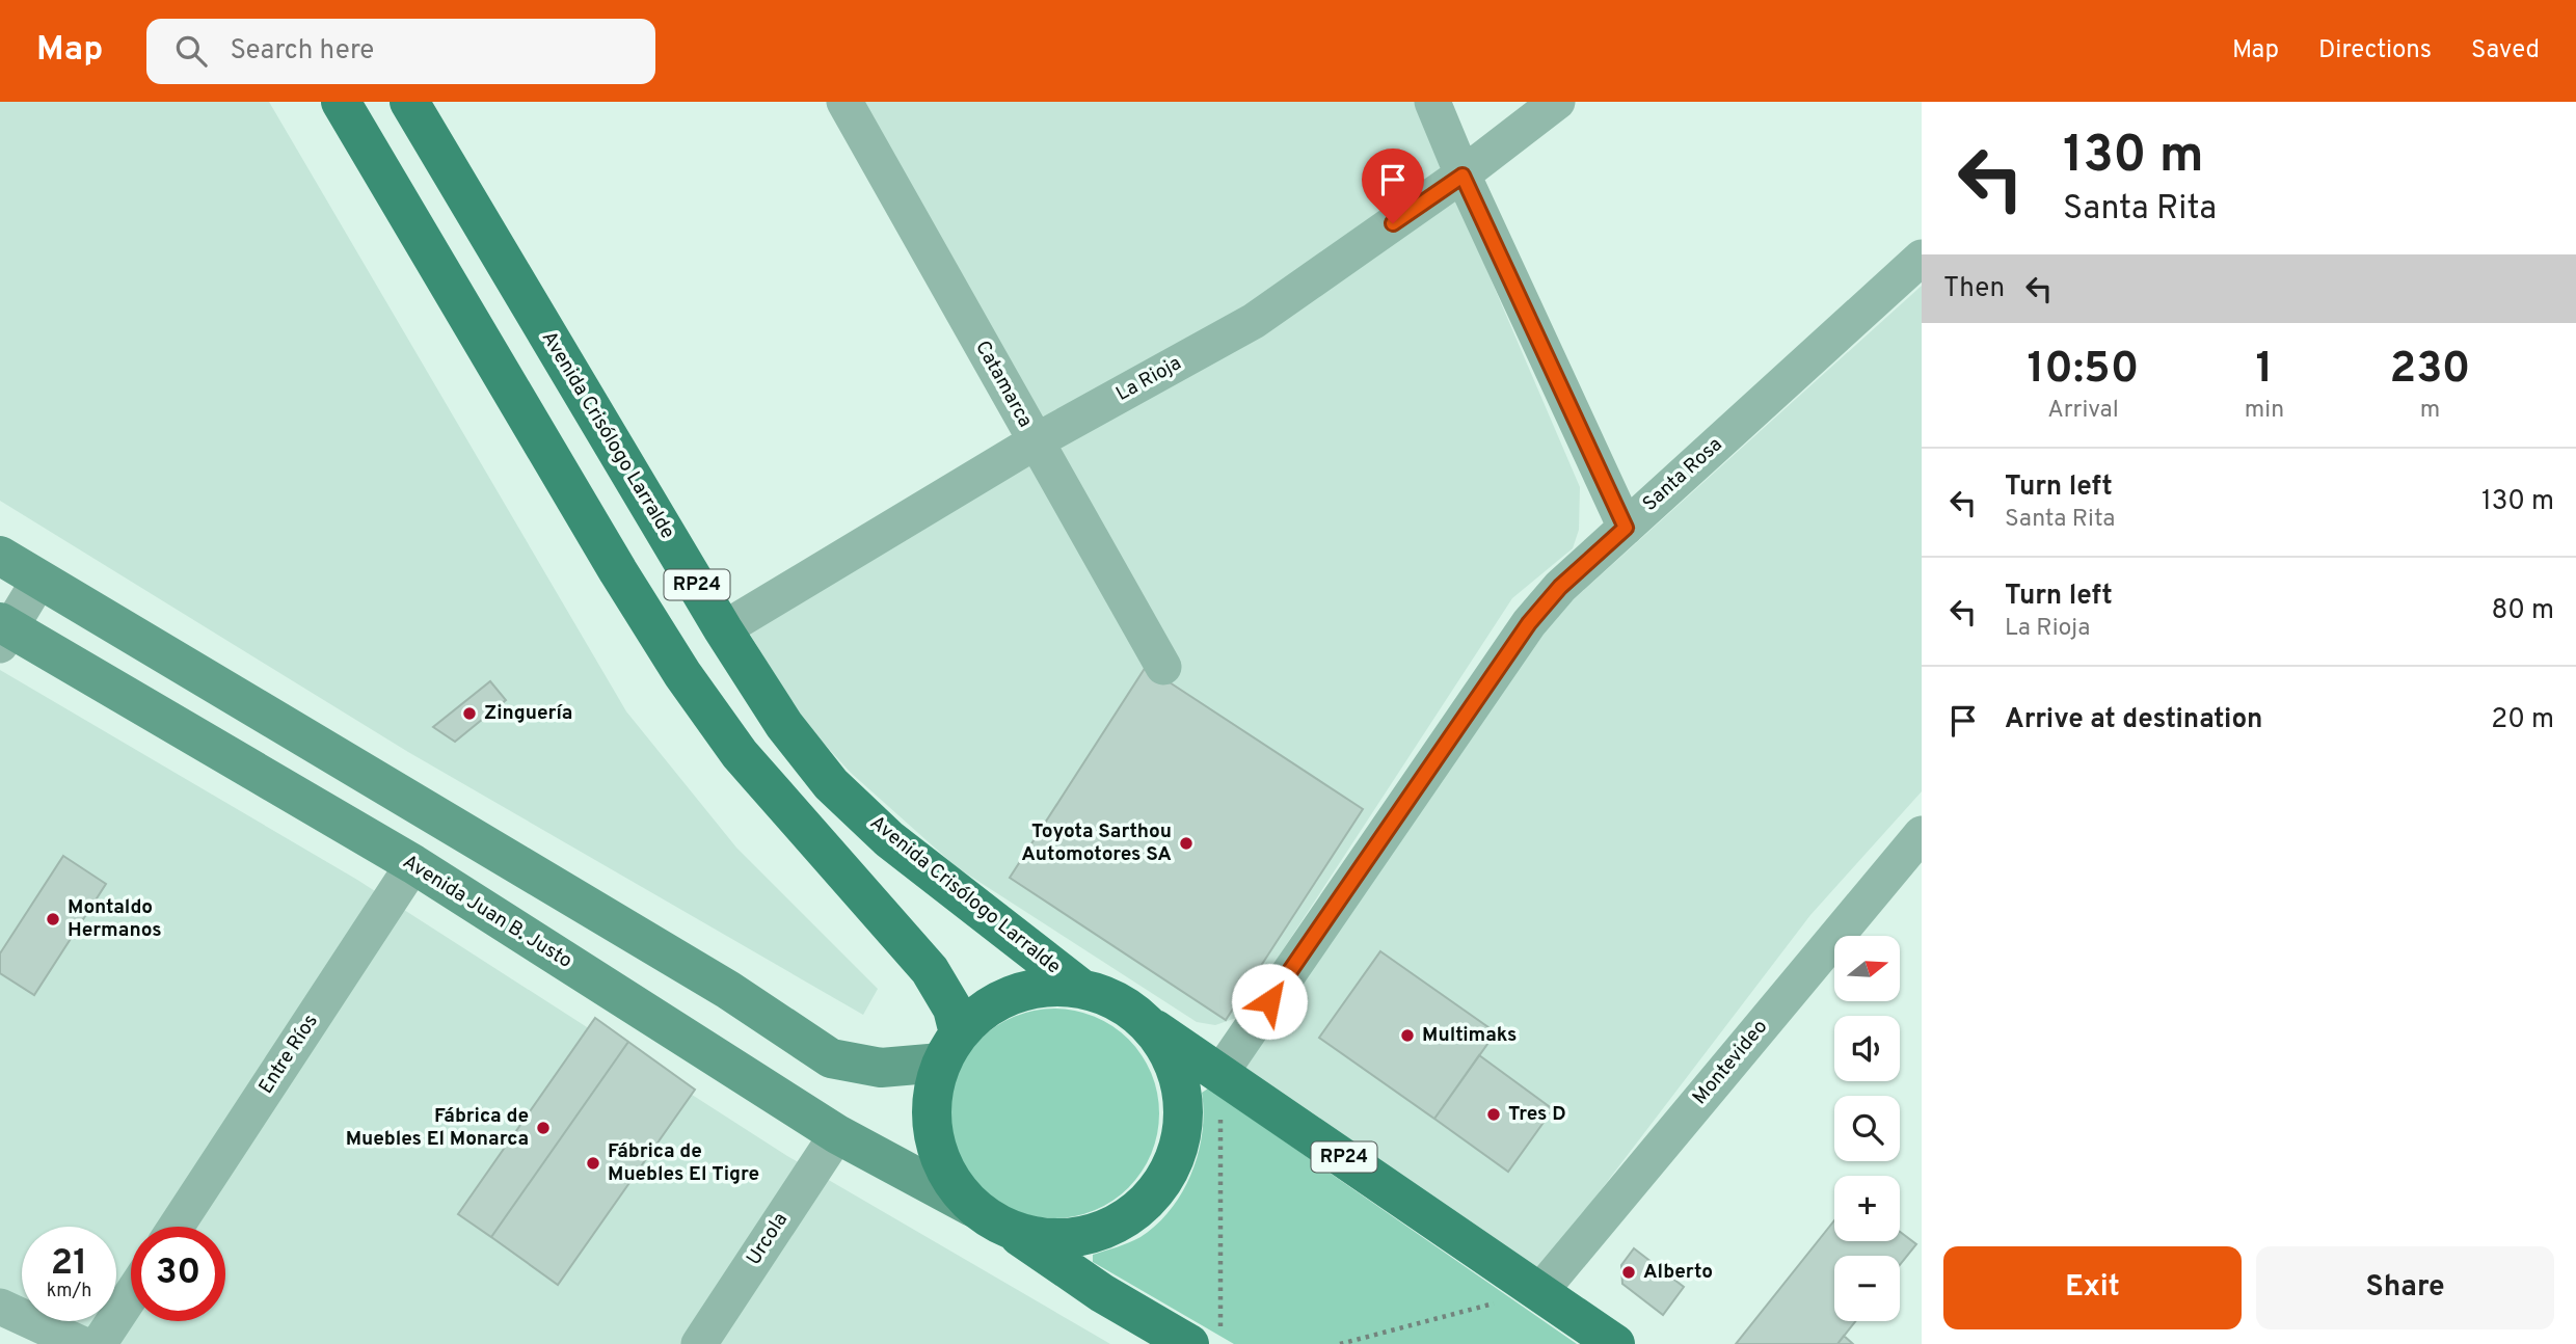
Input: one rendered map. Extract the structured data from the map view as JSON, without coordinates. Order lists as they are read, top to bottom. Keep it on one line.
{"streets":{"main road":["Avenida Crisólogo Larralde","RP24","Avenida Juan B. Justo"],"street":["La Rioja","Catamarca","Santa Rosa","Entre Ríos","Montevideo","Urcola"]},"crossings":[["La Rioja","Catamarca"],["La Rioja","Avenida Crisólogo Larralde"],["Avenida Crisólogo Larralde","RP24"],["Avenida Crisólogo Larralde","Avenida Juan B. Justo"],["Santa Rosa","RP24"],["RP24","Avenida Juan B. Justo"],["RP24","Montevideo"],["Avenida Juan B. Justo","Entre Ríos"],["Avenida Juan B. Justo","Urcola"]],"places":["Zinguería","Toyota Sarthou Automotores SA","Montaldo Hermanos","Multimaks","Tres D","Fábrica de Muebles El Monarca","Fábrica de Muebles El Tigre","Alberto"],"north":"right","page":{"header":"Map","search":"Search here","nav":["Map","Directions","Saved"],"turn":["130 m","Santa Rita"],"then":"Then","eta":["10:50","Arrival","1","min","230","m"],"list":[{"name":"Turn left","note":"Santa Rita","value":"130 m"},{"name":"Turn left","note":"La Rioja","value":"80 m"},{"name":"Arrive at destination","value":"20 m"}],"map_buttons":["+","−"],"speed":"21 km/h","limit":"30","buttons":["Exit","Share"]}}
